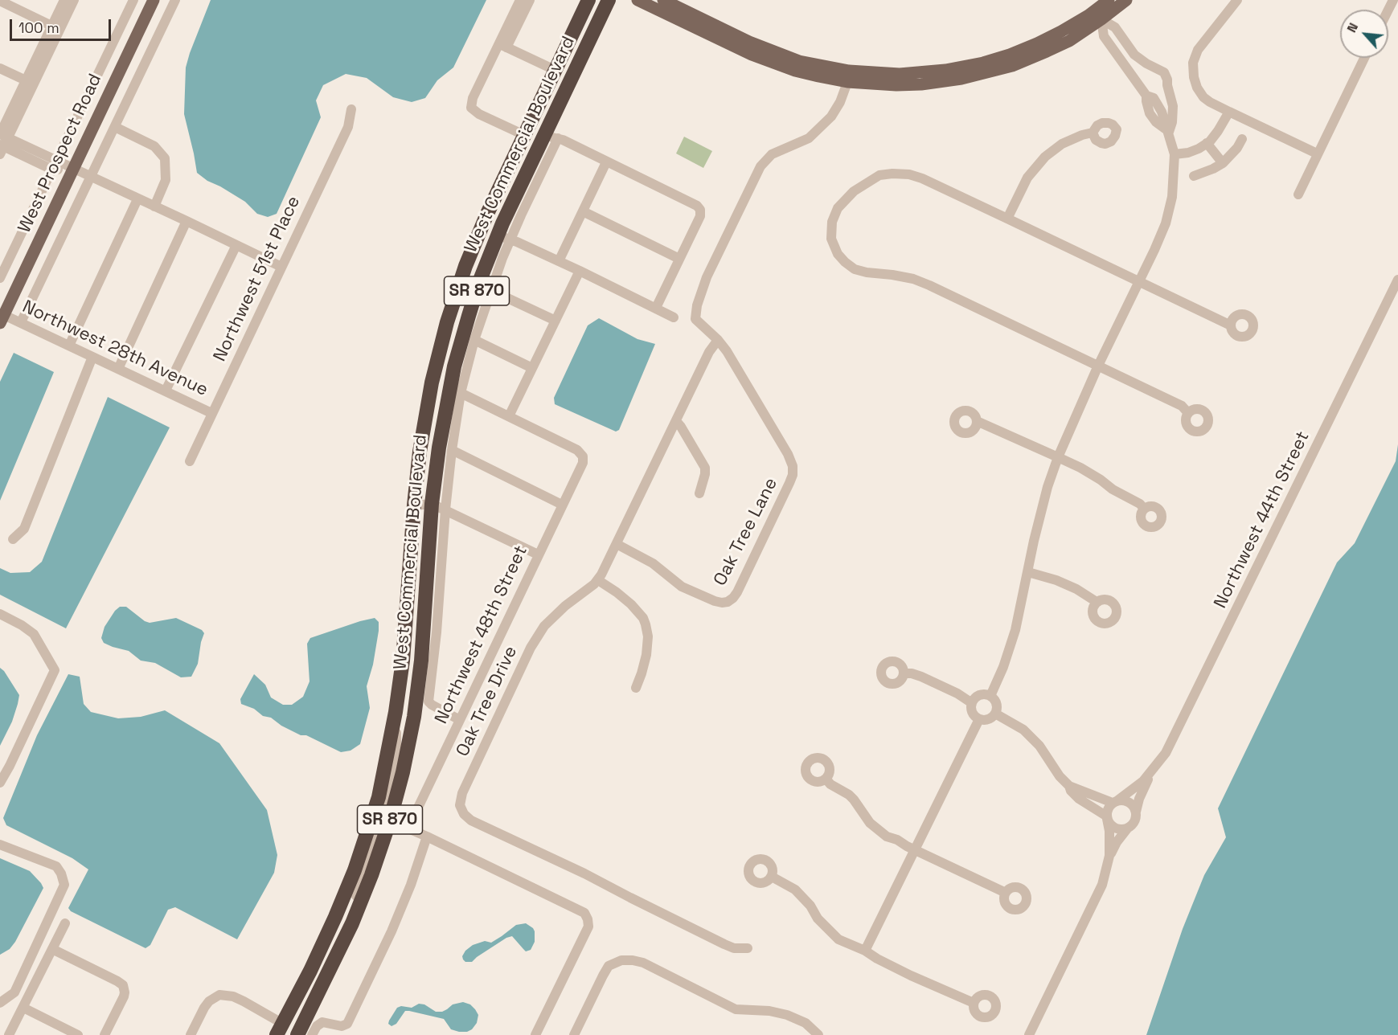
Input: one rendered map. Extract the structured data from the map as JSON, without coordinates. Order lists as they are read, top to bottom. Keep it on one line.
{"streets":{"highway":["West Commercial Boulevard","SR 870"],"main road":["West Prospect Road"],"street":["Northwest 51st Place","Northwest 28th Avenue","Northwest 44th Street","Oak Tree Lane","Northwest 48th Street","Oak Tree Drive"]},"crossings":[["West Prospect Road","Northwest 28th Avenue"],["Northwest 51st Place","Northwest 28th Avenue"],["Oak Tree Lane","Oak Tree Drive"]],"scale_bar":"100 m","north":"top left"}
